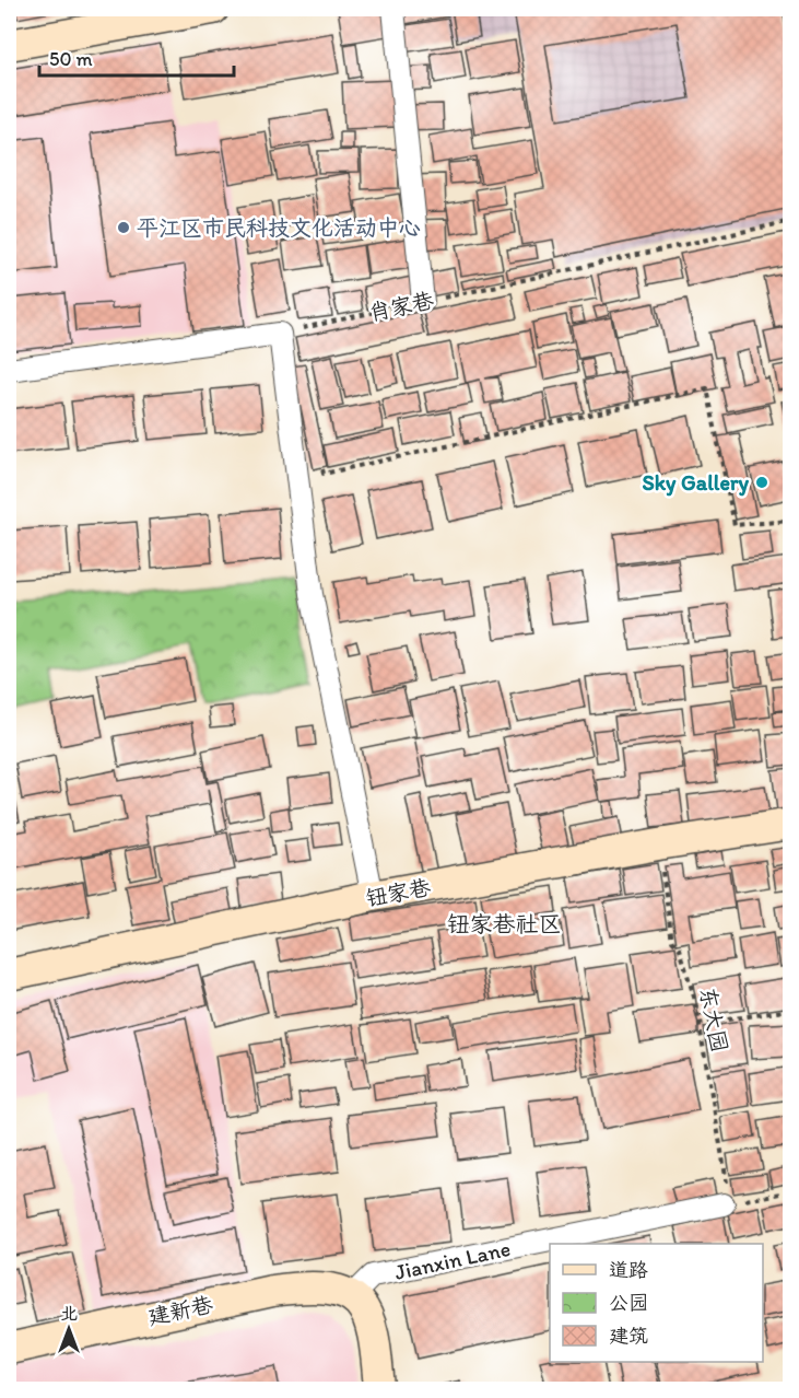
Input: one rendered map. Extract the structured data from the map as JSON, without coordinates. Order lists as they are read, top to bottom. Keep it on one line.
{"streets":{"street":["钮家巷","Jianxin Lane","建新巷"],"path":["肖家巷","东大园"]},"crossings":[["钮家巷","东大园"],["东大园","Jianxin Lane"],["Jianxin Lane","建新巷"]],"districts":["钮家巷社区"],"places":["平江区市民科技文化活动中心","Sky Gallery"],"legend":["道路","公园","建筑"],"scale_bar":"50 m","north":"top"}
